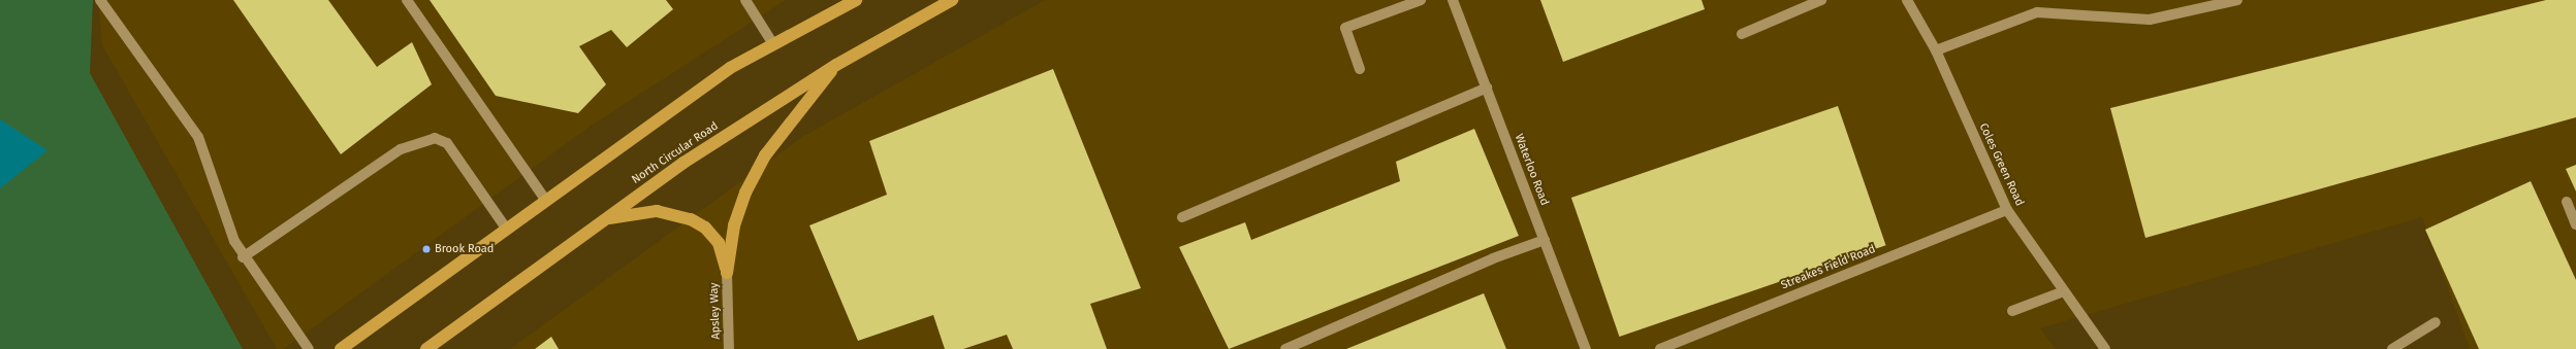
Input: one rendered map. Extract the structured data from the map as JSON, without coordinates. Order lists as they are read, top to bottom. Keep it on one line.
{"streets":{"highway":["North Circular Road"],"street":["Coles Green Road","Waterloo Road","Streakes Field Road","Apsley Way"]},"crossings":[["Coles Green Road","Streakes Field Road"]],"places":["Brook Road"]}
